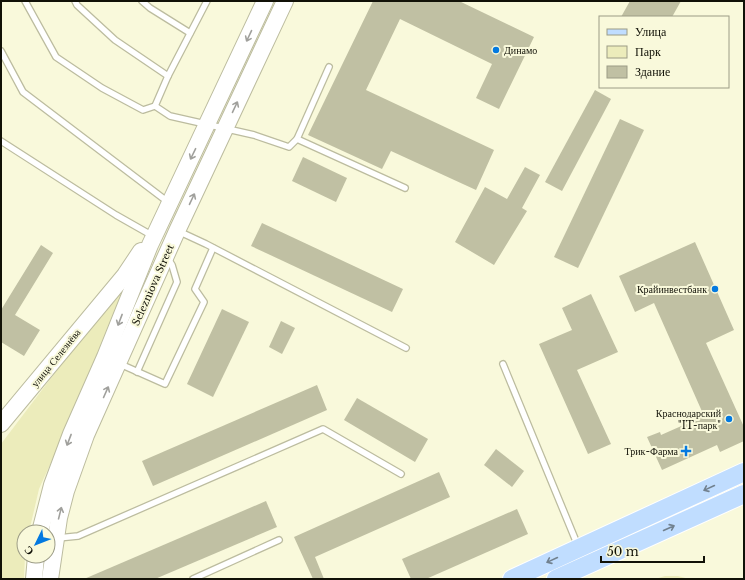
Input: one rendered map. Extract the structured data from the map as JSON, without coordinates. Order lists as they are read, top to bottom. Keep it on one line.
{"streets":{"main road":["Selezniova Street","улица Селезнёва"]},"crossings":[["Selezniova Street","улица Селезнёва"]],"places":{"other":["Динамо","Крайинвестбанк","Краснодарский \"IT-парк\""],"health":["Трик-Фарма"]},"legend":["Улица","Парк","Здание"],"scale_bar":"50 m","north":"bottom left"}
